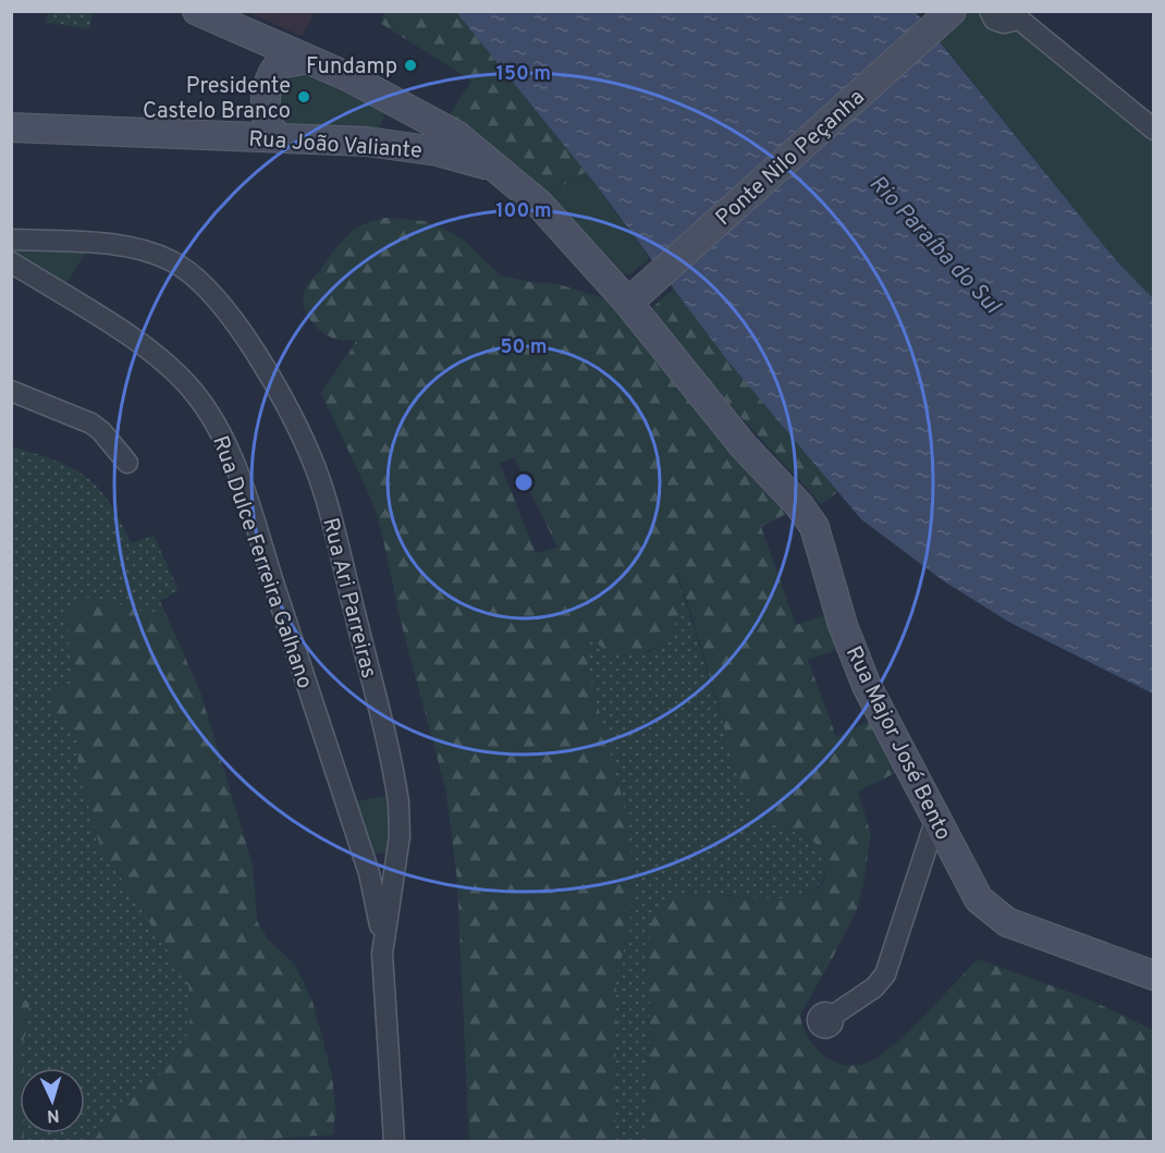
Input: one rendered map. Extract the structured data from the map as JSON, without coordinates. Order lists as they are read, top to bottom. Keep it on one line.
{"streets":{"main road":["Rua João Valiante","Ponte Nilo Peçanha","Rua Major José Bento"],"street":["Rua Dulce Ferreira Galhano","Rua Ari Parreiras"]},"crossings":[["Rua João Valiante","Rua Major José Bento"],["Ponte Nilo Peçanha","Rua Major José Bento"],["Rua Dulce Ferreira Galhano","Rua Ari Parreiras"]],"water":["Rio Paraíba do Sul"],"places":["Fundamp","Presidente Castelo Branco"],"north":"bottom","rings":["150 m","100 m","50 m"]}
